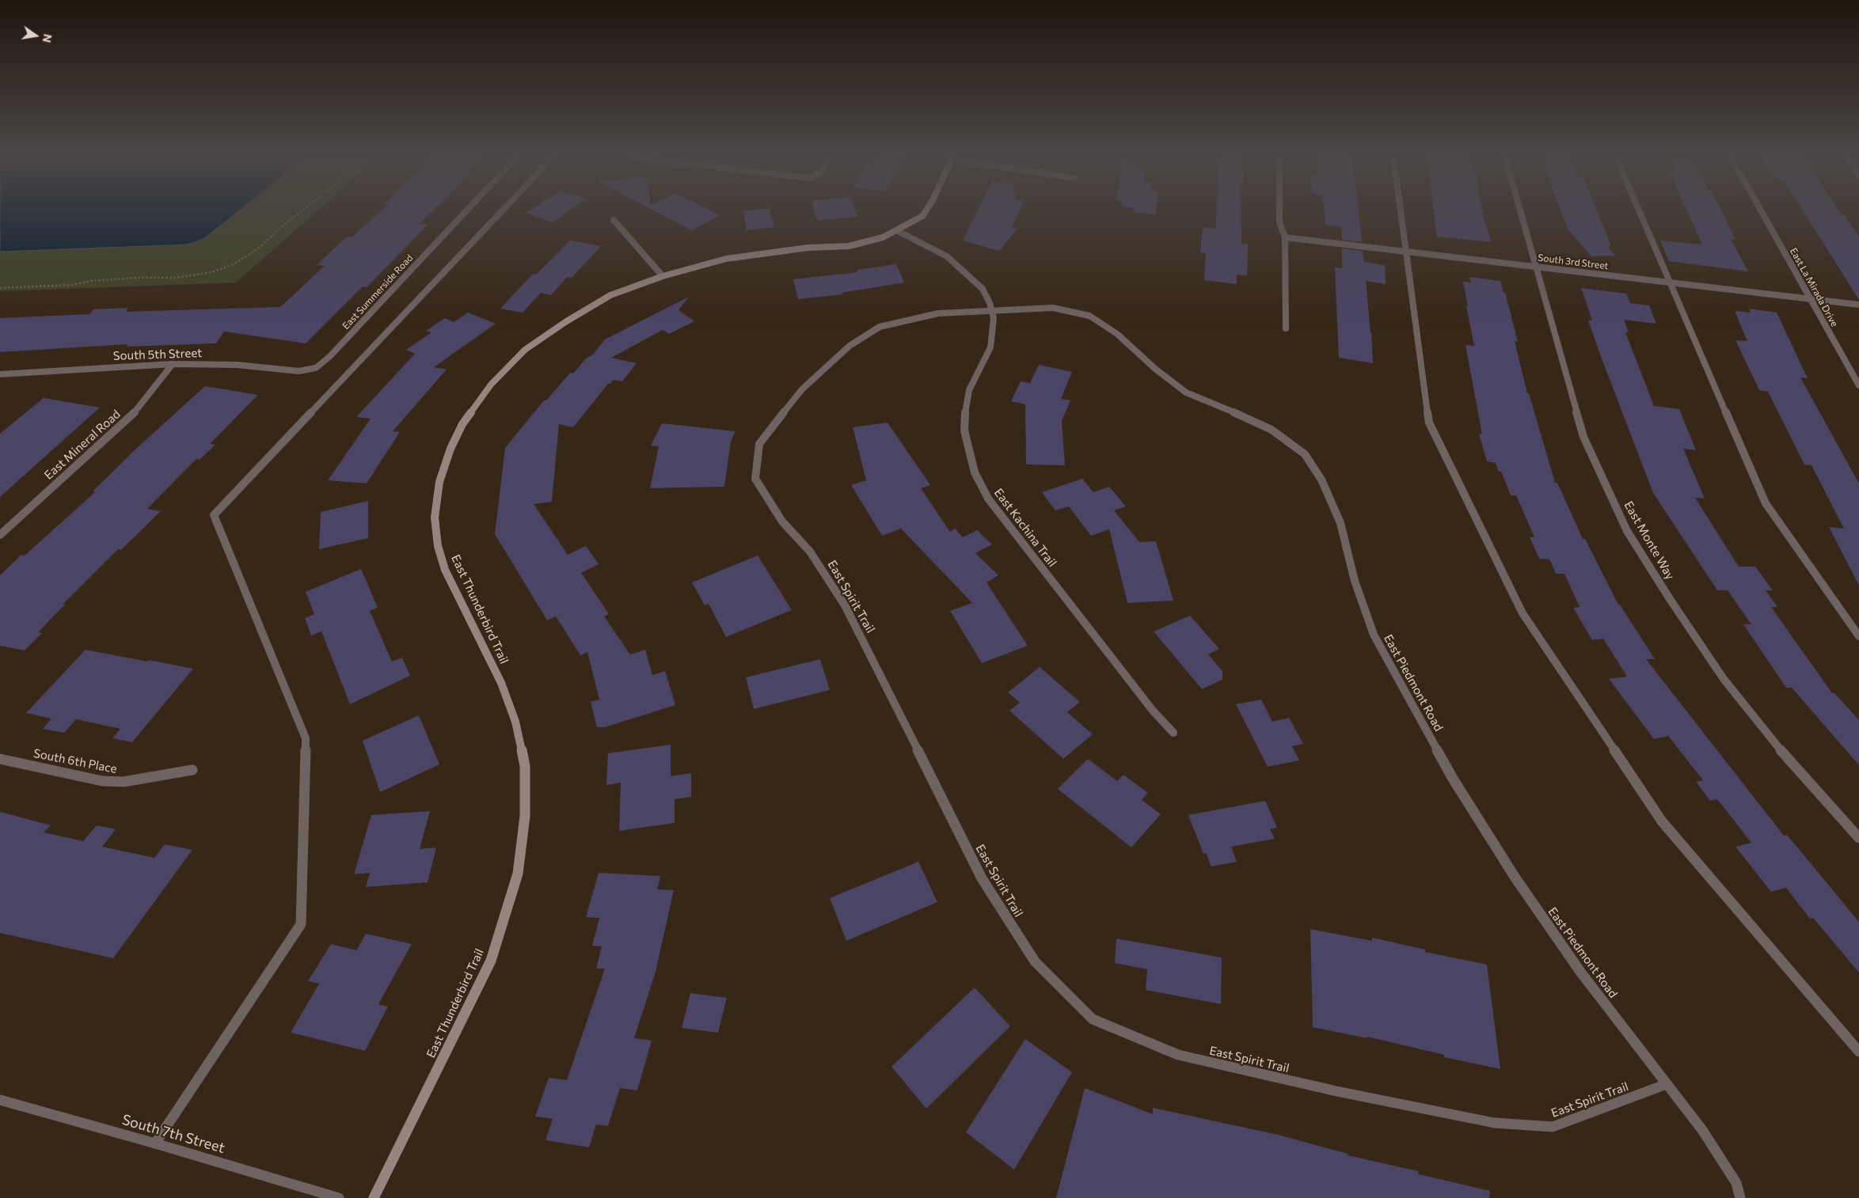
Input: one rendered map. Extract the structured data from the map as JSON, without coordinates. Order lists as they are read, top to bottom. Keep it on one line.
{"streets":{"street":["South 3rd Street","East La Mirada Drive","East Summerside Road","South 5th Street","East Mineral Road","East Kachina Trail","East Monte Way","East Spirit Trail","East Thunderbird Trail","East Piedmont Road","South 6th Place","South 7th Street"]},"crossings":[["South 3rd Street","East La Mirada Drive"],["South 3rd Street","East Monte Way"],["East Summerside Road","South 5th Street"],["South 5th Street","East Mineral Road"],["East Kachina Trail","East Spirit Trail"],["East Kachina Trail","East Thunderbird Trail"],["East Kachina Trail","East Piedmont Road"],["East Spirit Trail","East Piedmont Road"]],"north":"right"}
